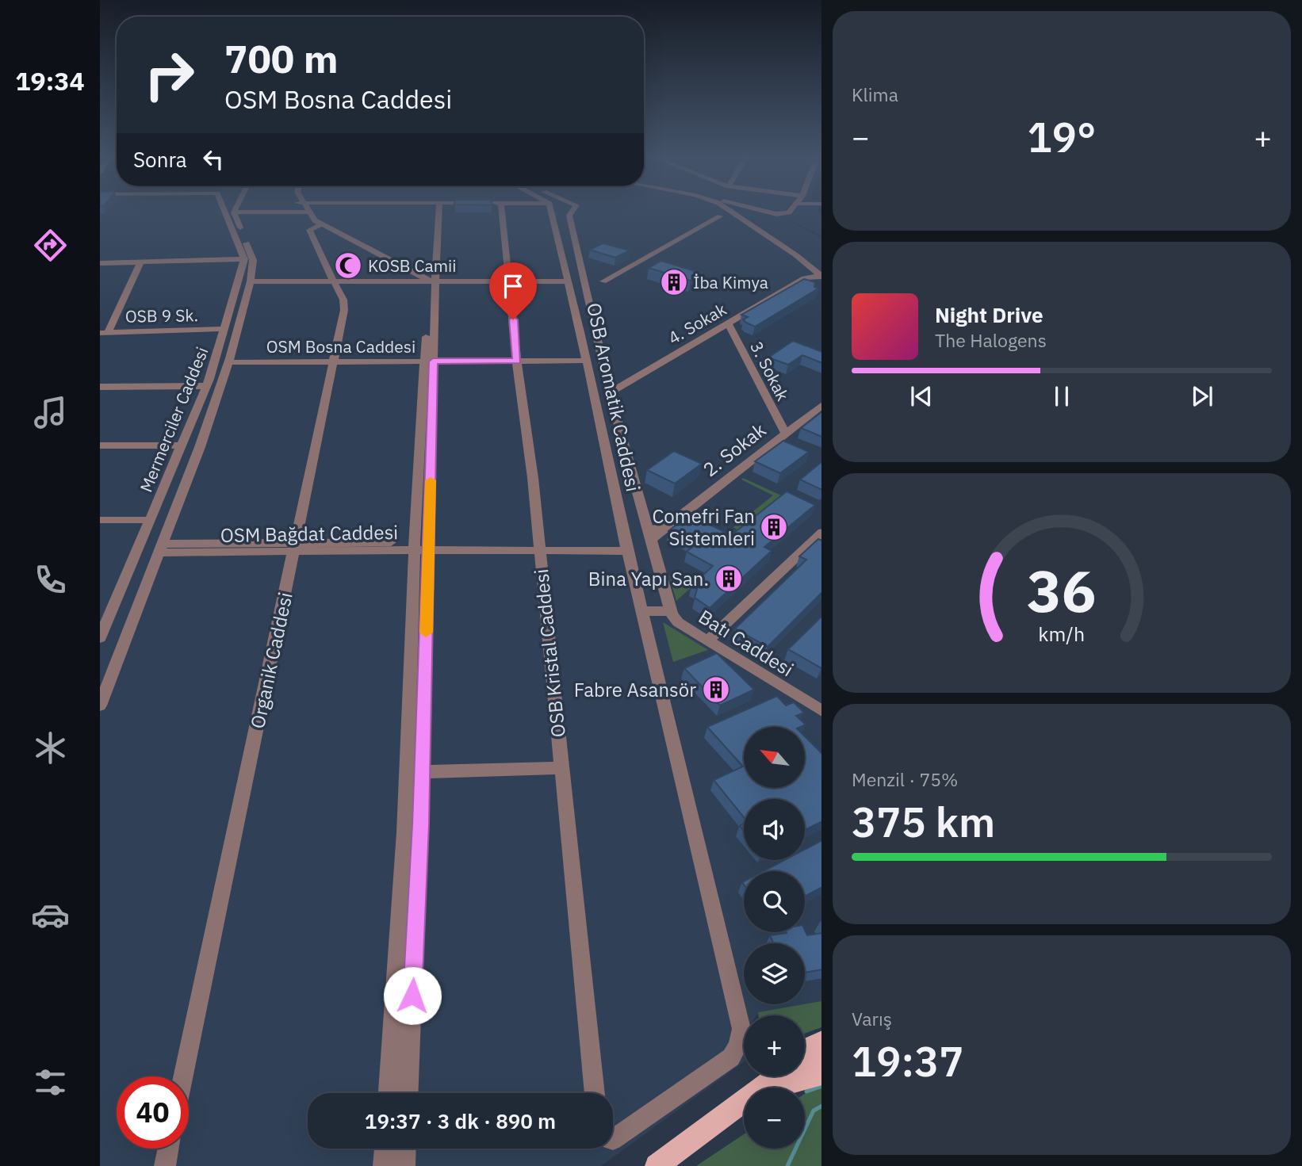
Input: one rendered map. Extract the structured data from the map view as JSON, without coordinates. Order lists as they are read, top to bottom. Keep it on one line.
{"streets":{"street":["OSB 9 Sk.","4. Sokak","OSM Bosna Caddesi","3. Sokak","OSB Aromatik Caddesi","Mermerciler Caddesi","2. Sokak","OSM Bağdat Caddesi","Batı Caddesi","OSB Kristal Caddesi","Organik Caddesi"]},"crossings":[["OSB 9 Sk.","Mermerciler Caddesi"],["4. Sokak","3. Sokak"],["4. Sokak","Batı Caddesi"],["OSM Bosna Caddesi","OSB Aromatik Caddesi"],["OSM Bosna Caddesi","OSB Kristal Caddesi"],["OSM Bosna Caddesi","Organik Caddesi"],["3. Sokak","2. Sokak"],["OSB Aromatik Caddesi","OSM Bağdat Caddesi"],["Mermerciler Caddesi","OSM Bağdat Caddesi"],["2. Sokak","Batı Caddesi"],["OSM Bağdat Caddesi","OSB Kristal Caddesi"],["OSM Bağdat Caddesi","Organik Caddesi"]],"places":{"mosque":["KOSB Camii"],"building":["İba Kimya","Comefri Fan Sistemleri","Bina Yapı San.","Fabre Asansör"]},"north":"top left","page":{"tabs":"19:34","tile":["Klima",["Menzil · 75%","375 km"],["Varış","19:37"]],"turn":["700 m","OSM Bosna Caddesi"],"heat":["−","19°","+"],"then":"Sonra","song":["Night Drive","The Halogens"],"map_buttons":["+","−"],"limit":"40","trip":"19:37 · 3 dk · 890 m","gauge":["36","km/h"]}}
